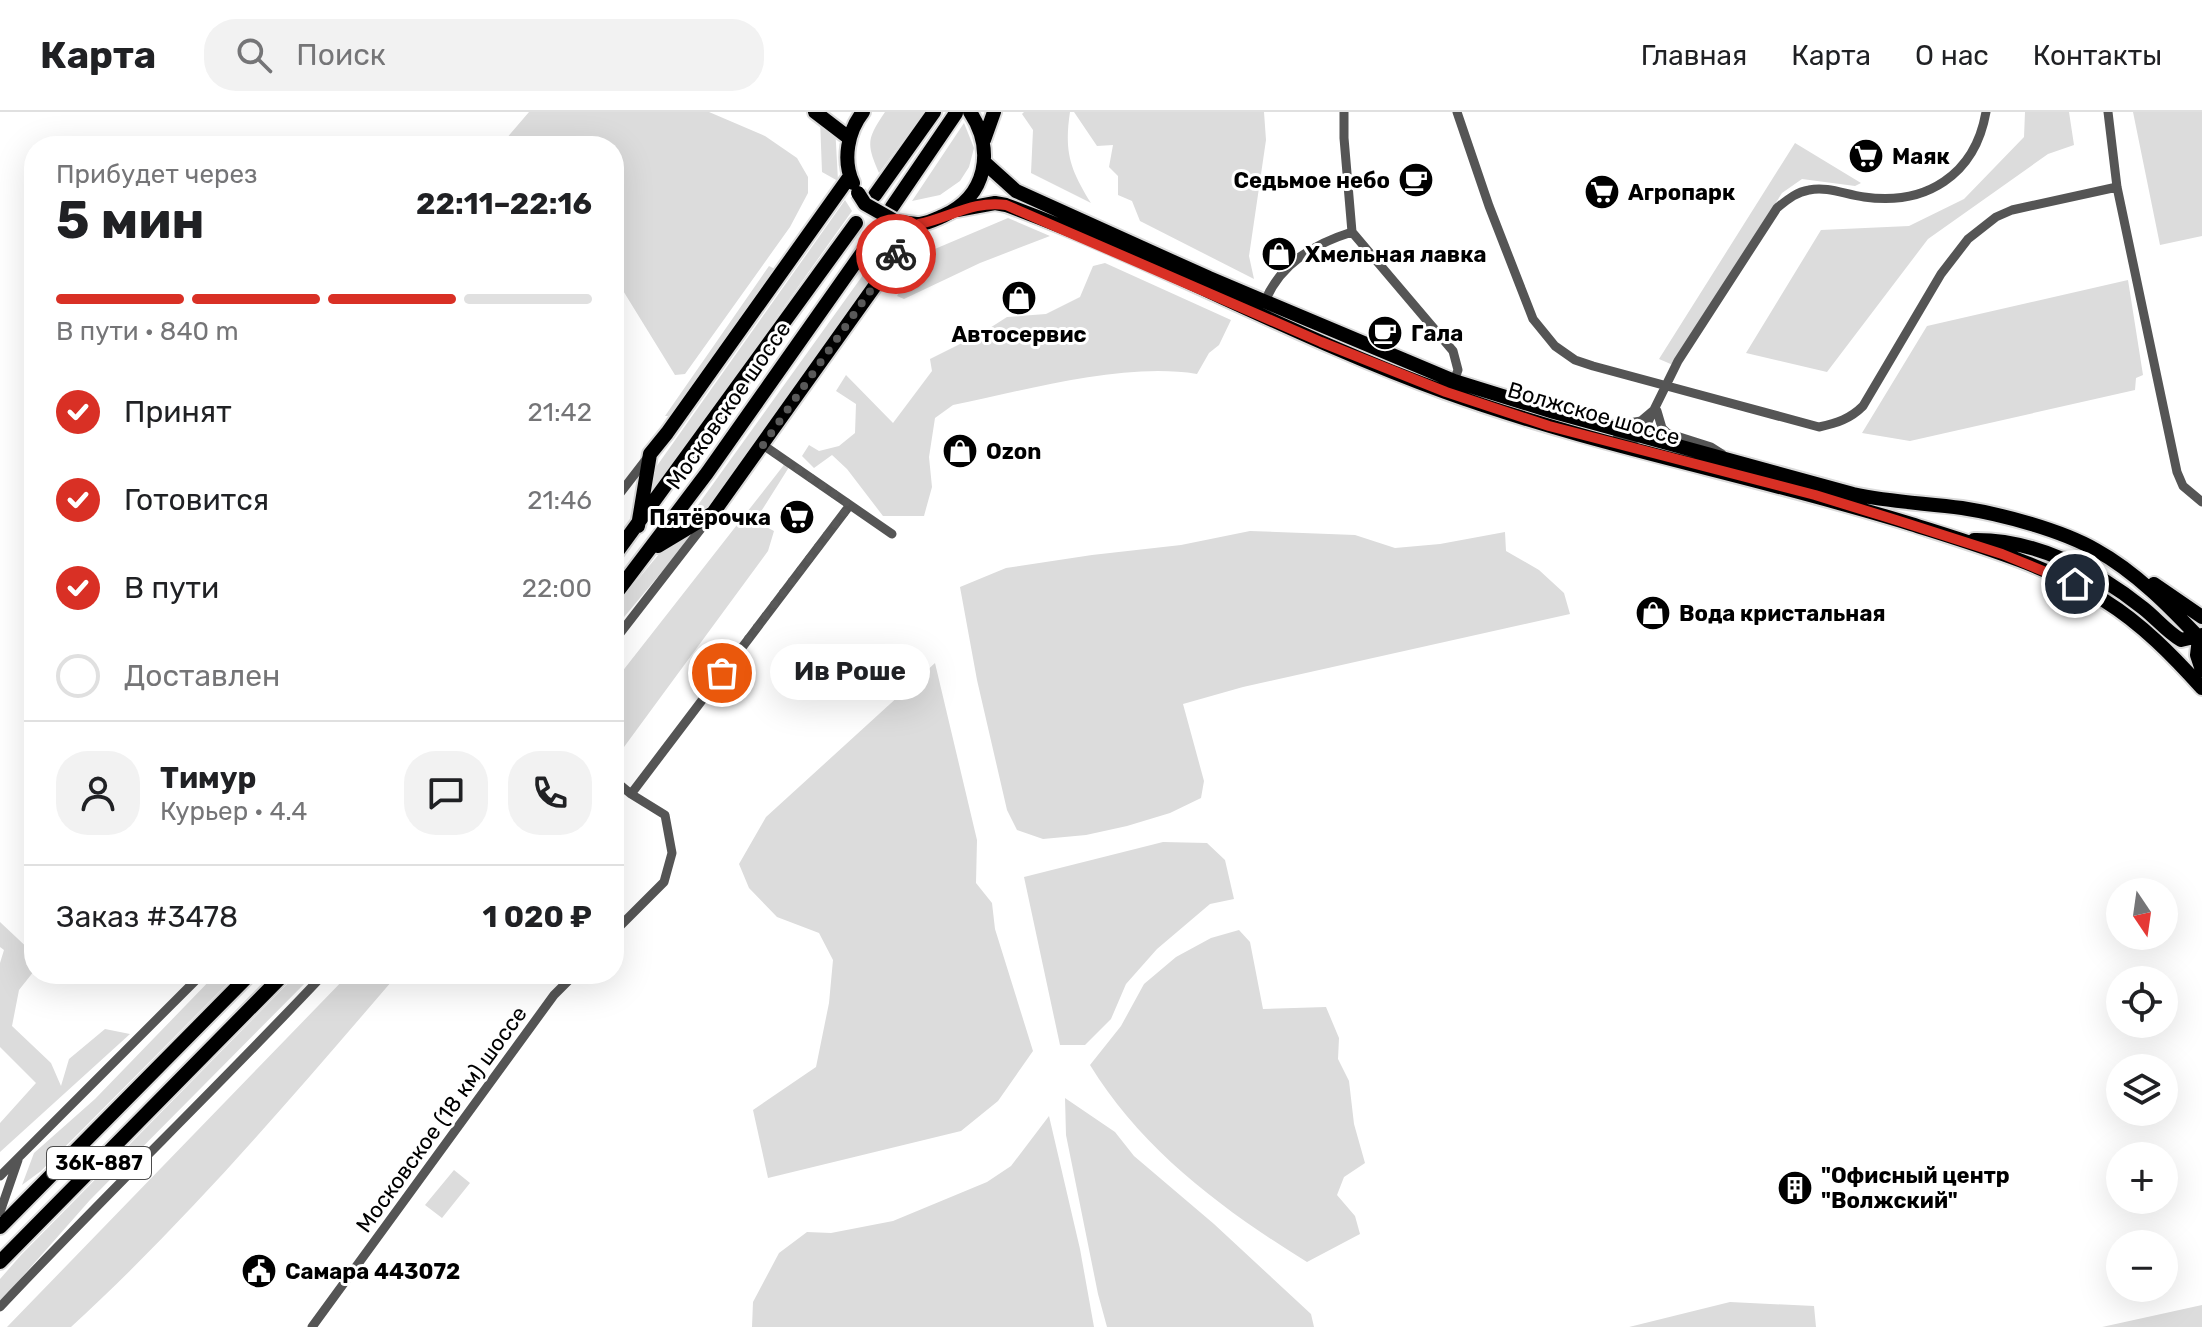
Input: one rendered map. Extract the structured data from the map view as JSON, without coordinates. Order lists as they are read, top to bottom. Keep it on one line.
{"streets":{"main road":["Московское шоссе","Волжское шоссе","36К-887"],"street":["Московское (18 км) шоссе"]},"places":{"supermarket":["Маяк","Агропарк","Пятёрочка"],"cafe":["Седьмое небо","Гала"],"shop":["Хмельная лавка","Автосервис","Ozon","Вода кристальная"],"other":["Ив Роше"],"building":["\"Офисный центр \"Волжский\""],"public building":["Самара 443072"]},"north":"bottom","page":{"header":"Карта","search":"Поиск","nav":["Главная","Карта","О нас","Контакты"],"heading":["5 мин","Прибудет через","22:11–22:16"],"panel":["Тимур","Курьер · 4.4","Заказ #3478","1 020 ₽"],"bar":"В пути · 840 m","list":[["Принят","21:42"],["Готовится","21:46"],["В пути","22:00"],"Доставлен"],"bubble":"Ив Роше","map_buttons":["+","−"]}}
